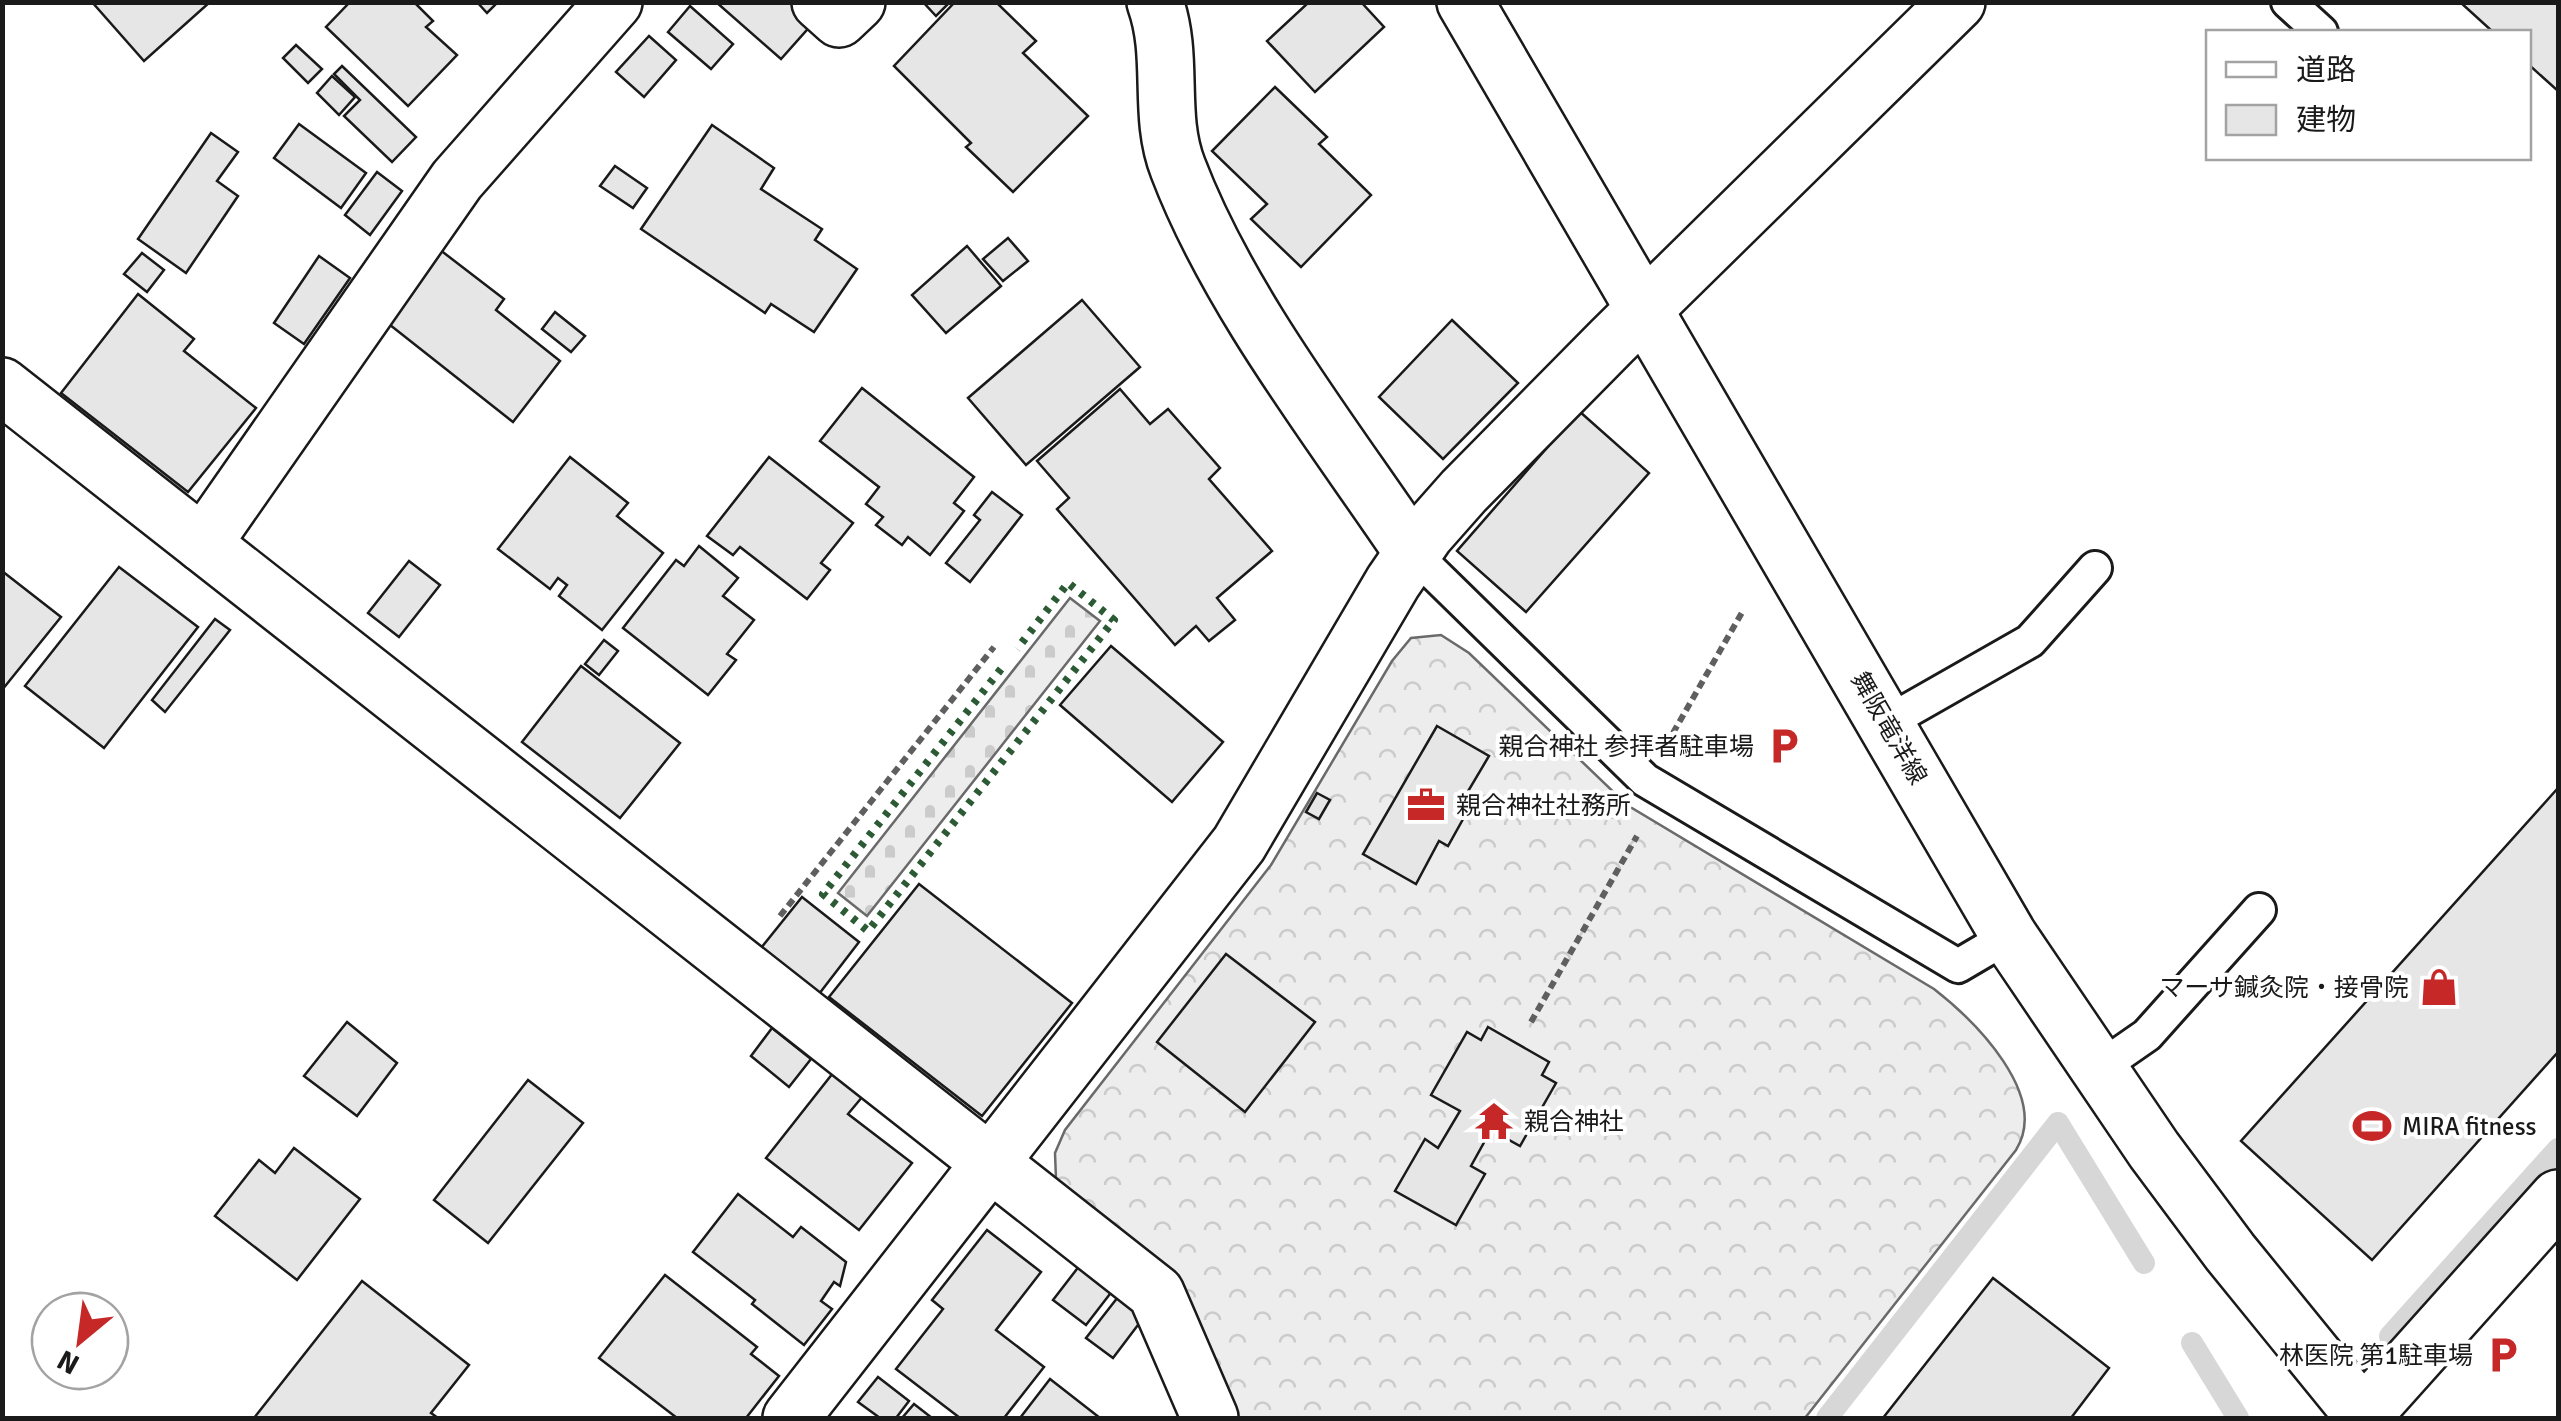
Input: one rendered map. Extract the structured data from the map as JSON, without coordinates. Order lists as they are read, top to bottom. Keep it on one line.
{"streets":{"street":["舞阪竜洋線"]},"places":{"parking":["親合神社 参拝者駐車場","林医院 第1駐車場"],"office":["親合神社社務所"],"shop":["マーサ鍼灸院・接骨院"],"temple":["親合神社"],"sports":["MIRA fitness"]},"legend":["道路","建物"],"north":"bottom left"}
